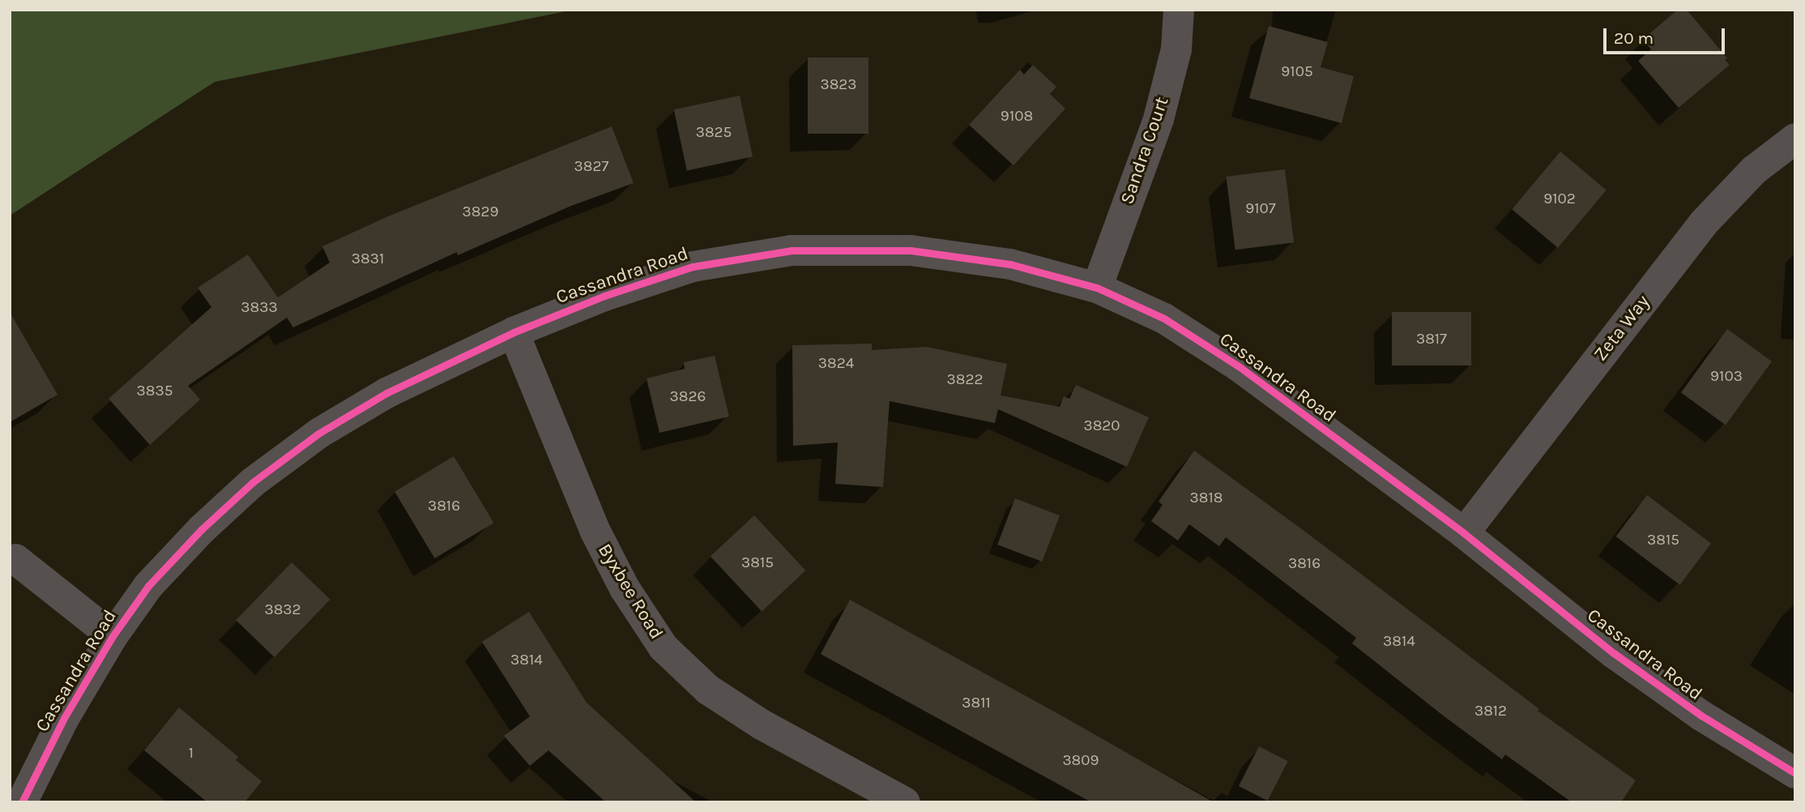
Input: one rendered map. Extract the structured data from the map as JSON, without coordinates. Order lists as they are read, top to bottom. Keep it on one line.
{"streets":{"street":["Sandra Court","Cassandra Road","Zeta Way","Byxbee Road"]},"crossings":[["Sandra Court","Cassandra Road"],["Cassandra Road","Zeta Way"],["Cassandra Road","Byxbee Road"]],"house_numbers":["9105","3823","9108","3825","3827","9102","9107","3829","3831","3833","3817","3824","9103","3822","3835","3826","3820","3818","3816","3815","3815","3816","3832","3814","3814","3811","3812","1","3809"],"scale_bar":"20 m"}
